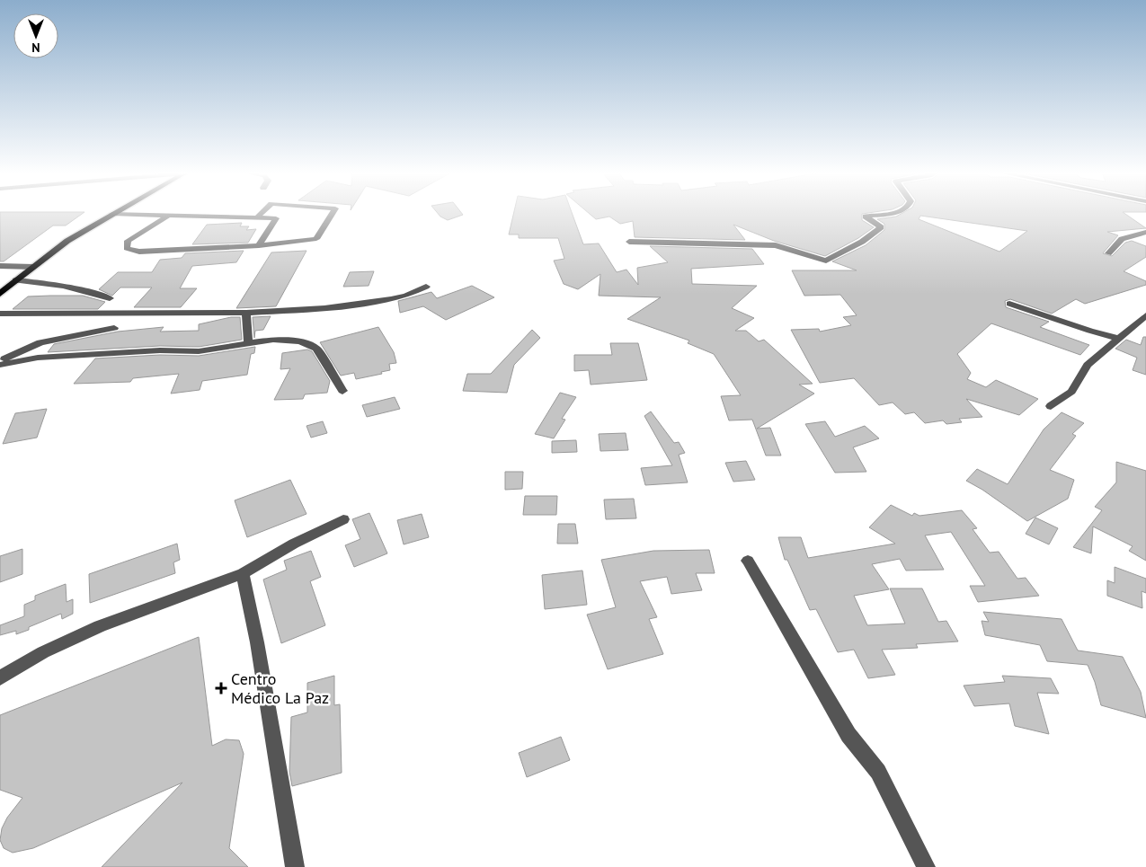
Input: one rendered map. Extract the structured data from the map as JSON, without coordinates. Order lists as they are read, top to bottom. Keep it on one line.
{"places":{"health":["Centro Médico La Paz"]},"north":"bottom"}
